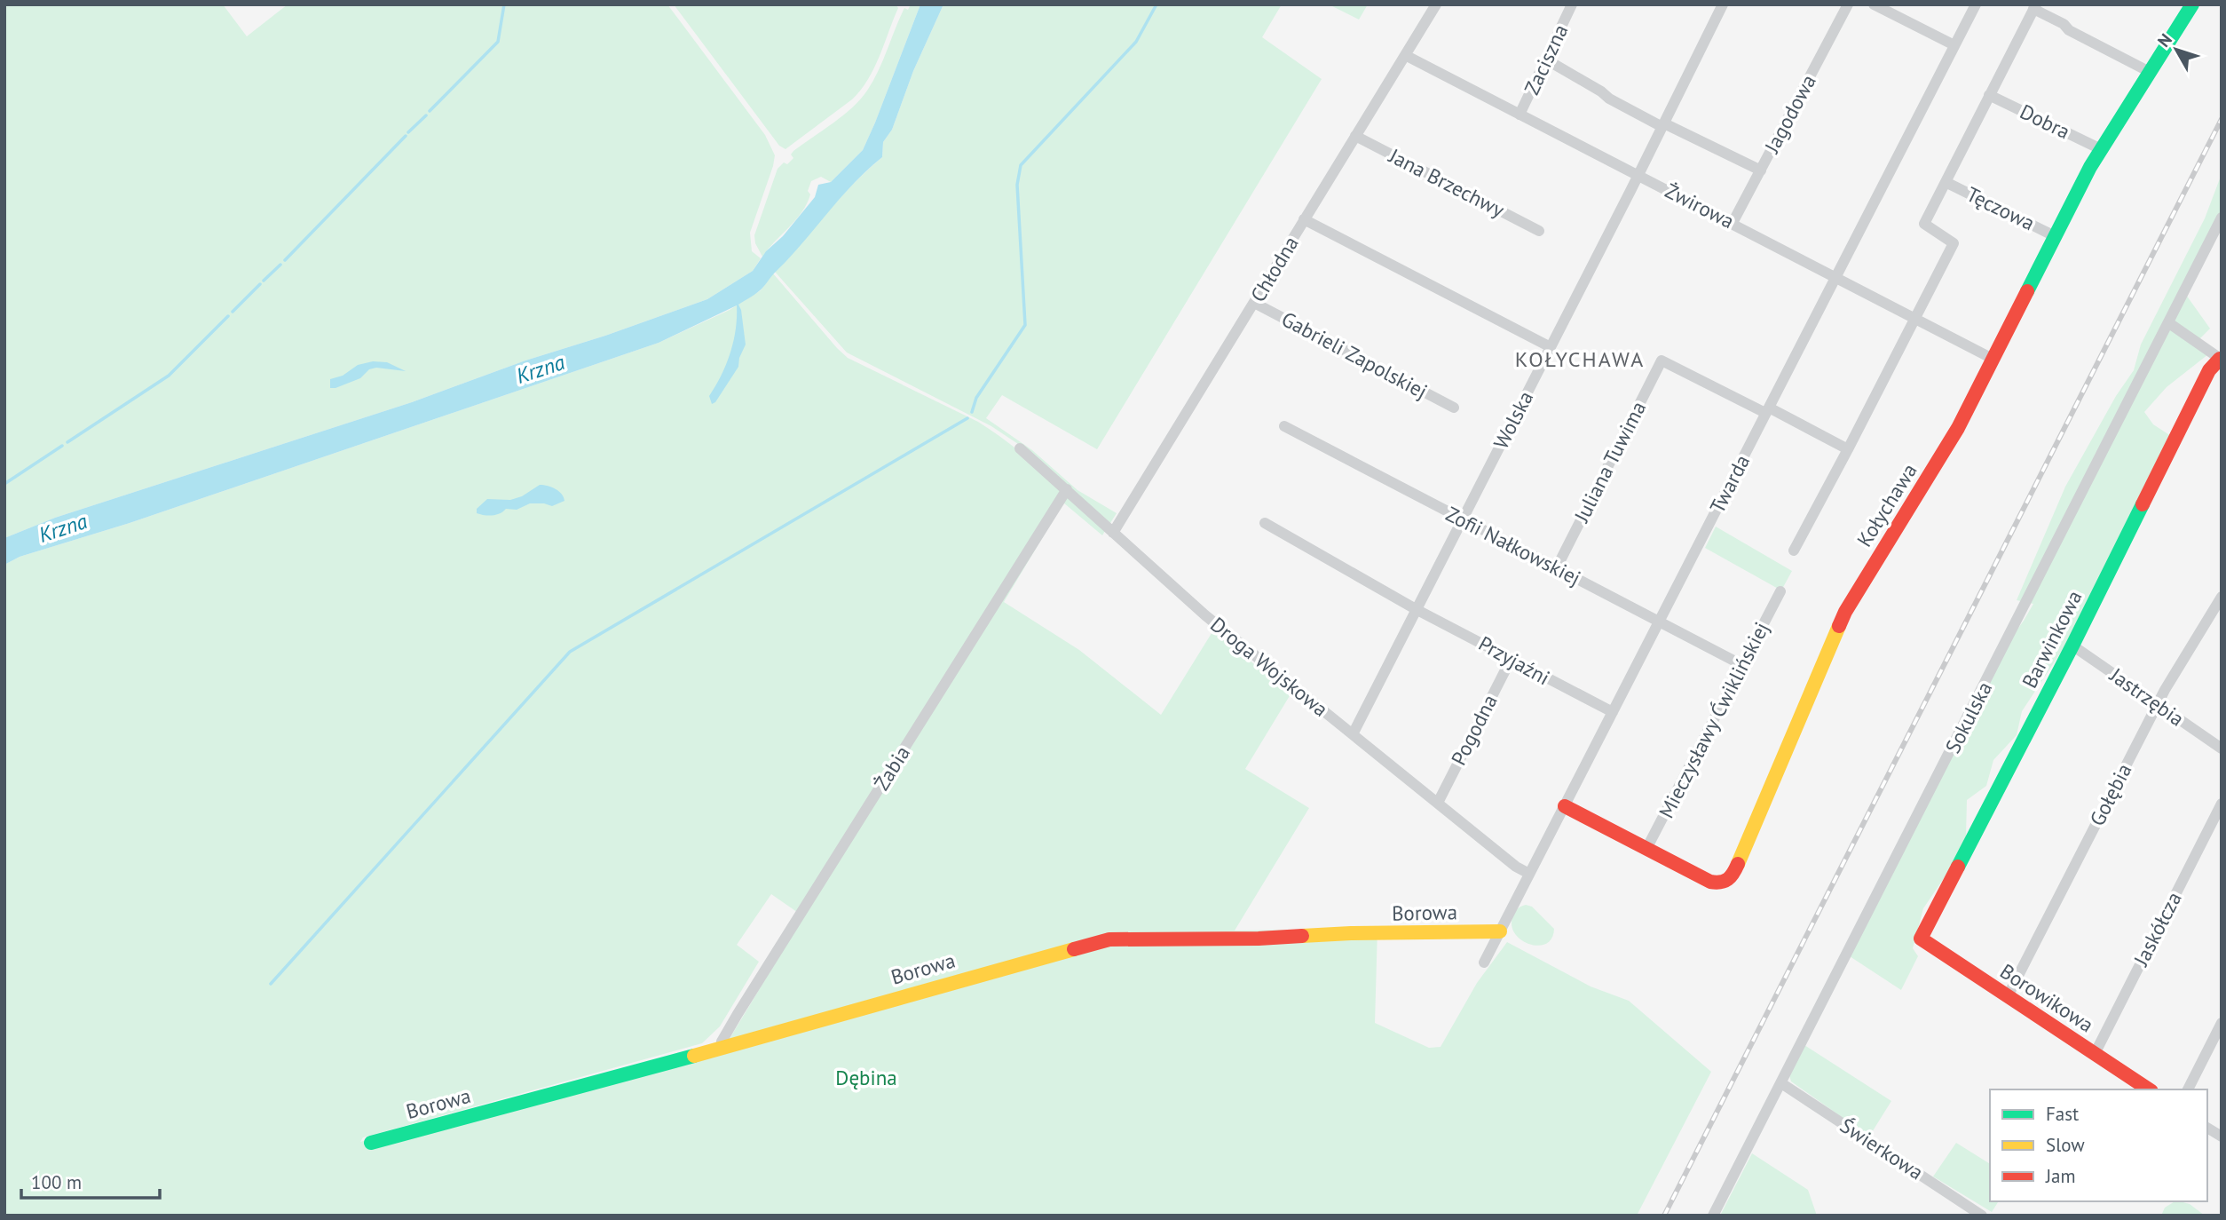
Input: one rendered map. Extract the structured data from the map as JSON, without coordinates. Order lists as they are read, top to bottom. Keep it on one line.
{"streets":{"street":["Zaciszna","Jagodowa","Dobra","Jana Brzechwy","Żwirowa","Tęczowa","Chłodna","Gabrieli Zapolskiej","Wolska","Juliana Tuwima","Twarda","Kołychawa","Zofii Nałkowskiej","Barwinkowa","Przyjaźni","Droga Wojskowa","Jastrzębia","Sokulska","Mieczysławy Ćwiklińskiej","Pogodna","Żabia","Gołębia","Borowa","Jaskółcza","Borowikowa","Świerkowa"]},"crossings":[["Zaciszna","Żwirowa"],["Jagodowa","Żwirowa"],["Dobra","Kołychawa"],["Jana Brzechwy","Chłodna"],["Żwirowa","Chłodna"],["Żwirowa","Wolska"],["Żwirowa","Twarda"],["Żwirowa","Kołychawa"],["Tęczowa","Kołychawa"],["Chłodna","Gabrieli Zapolskiej"],["Chłodna","Droga Wojskowa"],["Wolska","Zofii Nałkowskiej"],["Wolska","Przyjaźni"],["Wolska","Droga Wojskowa"],["Juliana Tuwima","Twarda"],["Juliana Tuwima","Zofii Nałkowskiej"],["Twarda","Kołychawa"],["Twarda","Zofii Nałkowskiej"],["Twarda","Przyjaźni"],["Twarda","Droga Wojskowa"],["Twarda","Borowa"],["Kołychawa","Mieczysławy Ćwiklińskiej"],["Zofii Nałkowskiej","Mieczysławy Ćwiklińskiej"],["Barwinkowa","Jastrzębia"],["Barwinkowa","Borowikowa"],["Przyjaźni","Pogodna"],["Droga Wojskowa","Pogodna"],["Droga Wojskowa","Żabia"],["Jastrzębia","Gołębia"],["Sokulska","Świerkowa"],["Żabia","Borowa"],["Gołębia","Borowikowa"],["Jaskółcza","Borowikowa"]],"districts":["KOŁYCHAWA"],"water":["Krzna"],"parks":["Dębina"],"legend":["Fast","Slow","Jam"],"scale_bar":"100 m","north":"top left"}
